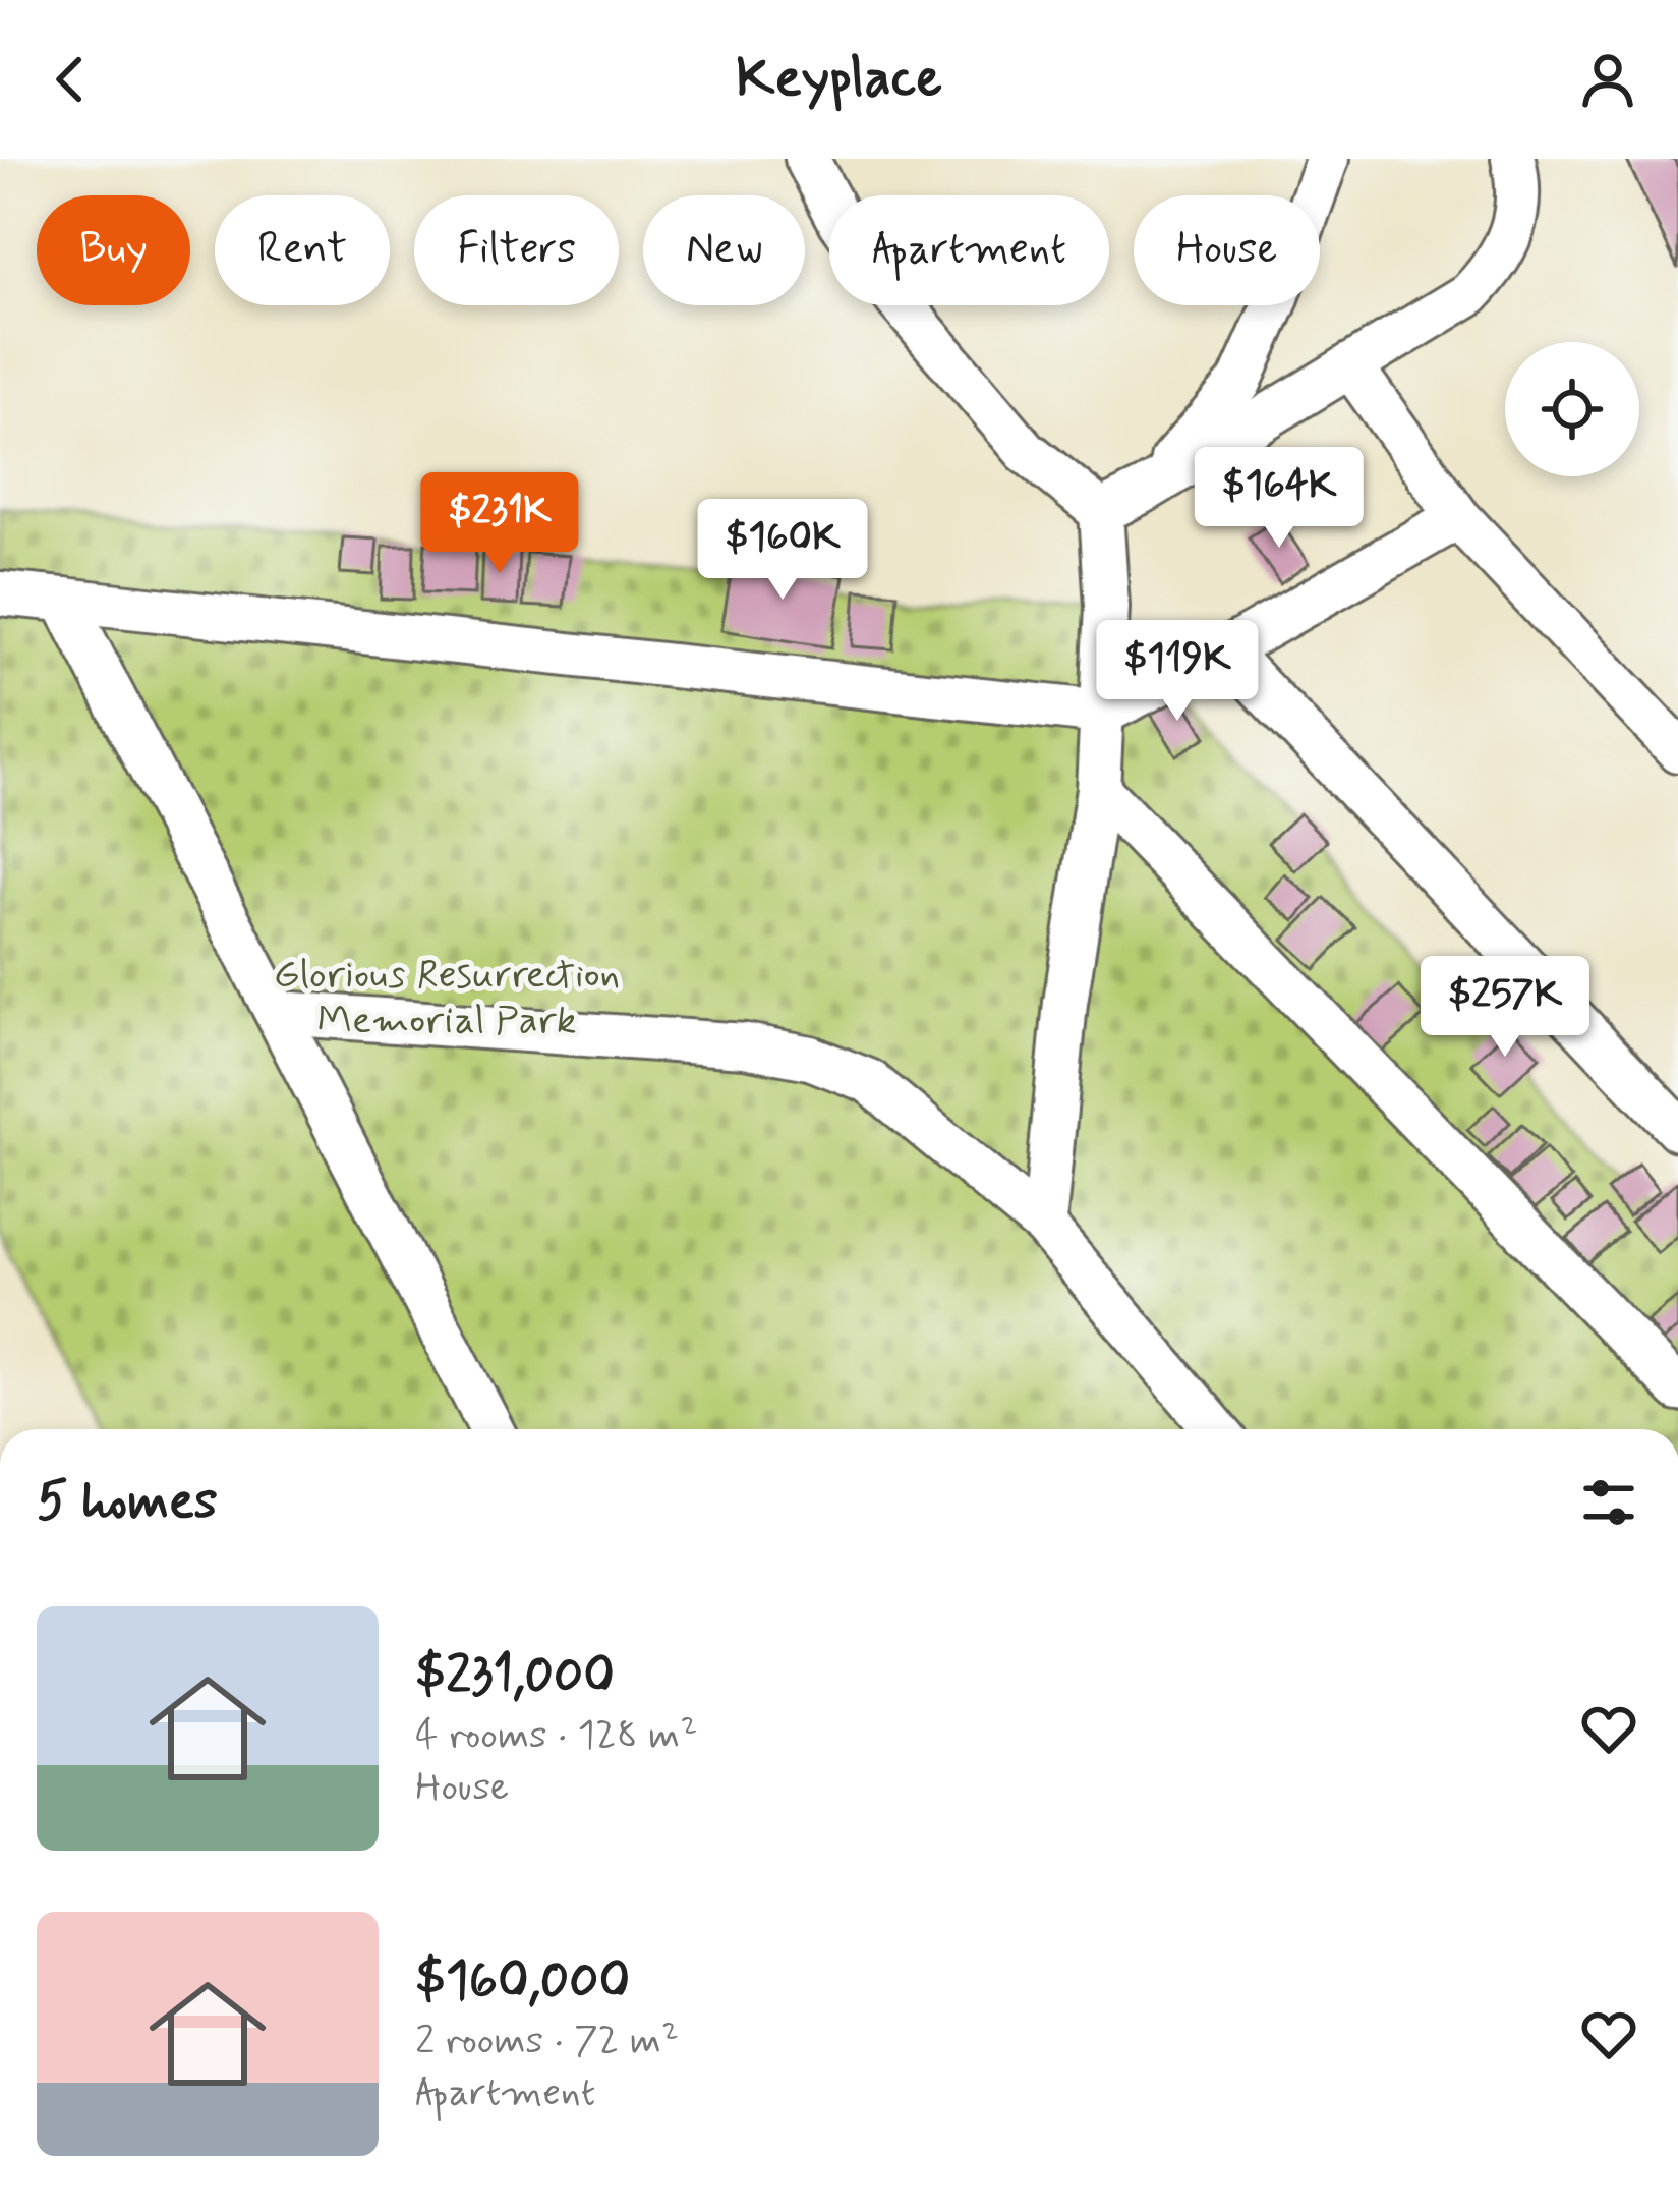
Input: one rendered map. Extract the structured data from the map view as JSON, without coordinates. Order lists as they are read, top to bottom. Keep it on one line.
{"parks":["Glorious Resurrection Memorial Park"],"page":{"header":"Keyplace","chip":["Buy","Rent","Filters","New","Apartment","House"],"price":["$164K","$231K","$160K","$119K","$257K"],"heading":"5 homes","list":[{"name":"$231,000","note":"4 rooms · 128 m² · House"},{"name":"$160,000","note":"2 rooms · 72 m² · Apartment"}]}}
